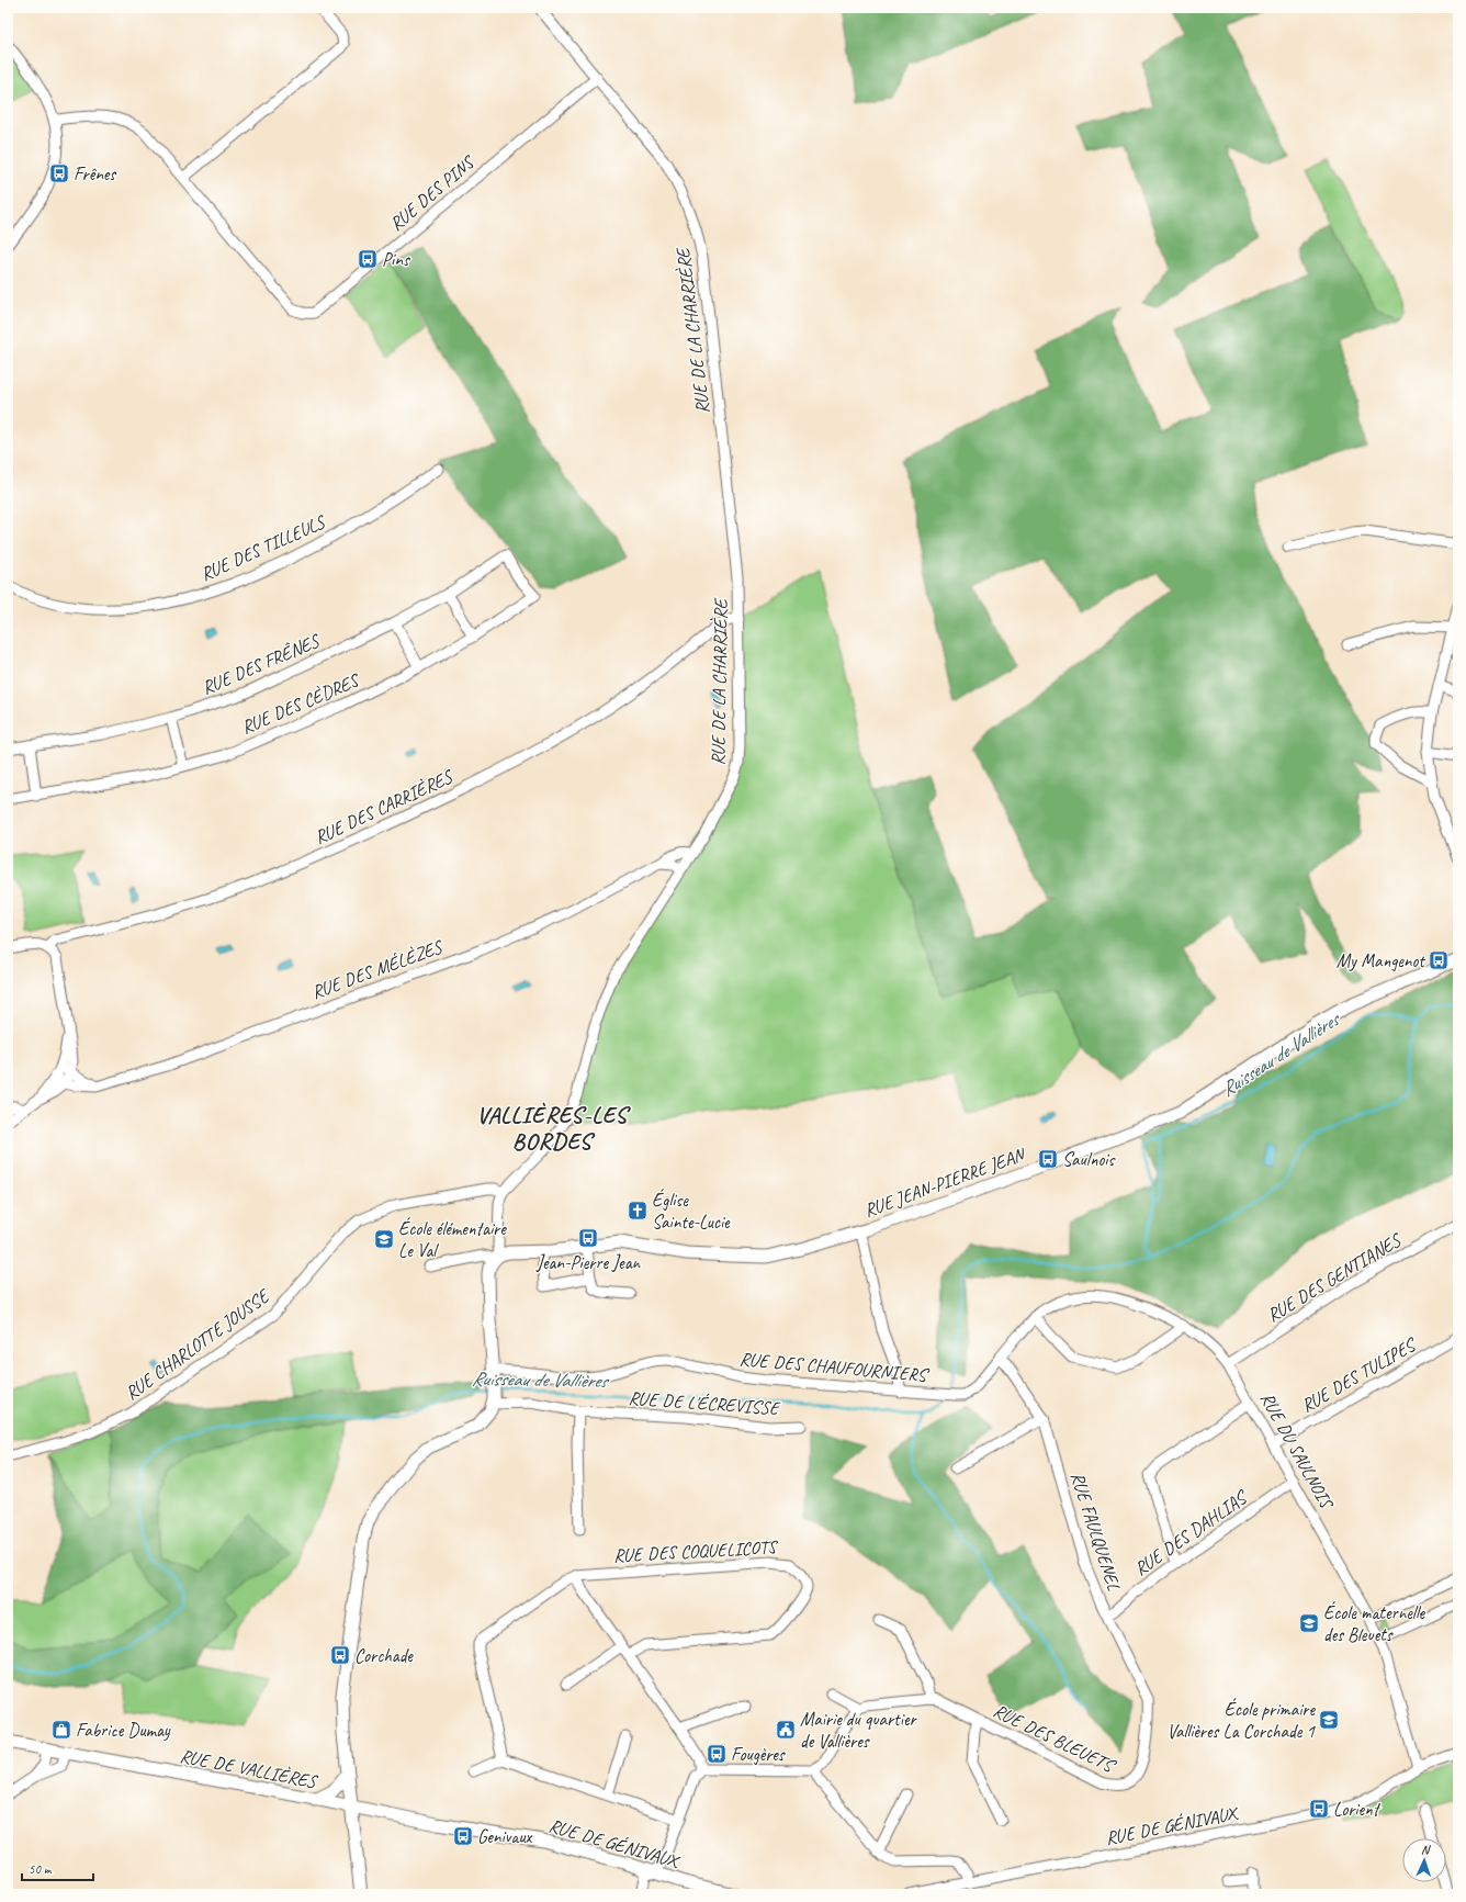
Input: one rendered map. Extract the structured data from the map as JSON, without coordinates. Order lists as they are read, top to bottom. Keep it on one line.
{"streets":{"main road":["RUE JEAN-PIERRE JEAN","RUE DE VALLIÈRES","RUE DE GÉNIVAUX"],"street":["RUE DES PINS","RUE DE LA CHARRIÈRE","RUE DES TILLEULS","RUE DES FRÊNES","RUE DES CÈDRES","RUE DES CARRIÈRES","RUE DES MÉLÈZES","RUE DES GENTIANES","RUE CHARLOTTE JOUSSE","RUE DES CHAUFOURNIERS","RUE DES TULIPES","RUE DE L'ÉCREVISSE","RUE DU SAULNOIS","RUE FAULQUENEL","RUE DES DAHLIAS","RUE DES COQUELICOTS","RUE DES BLEUETS"]},"crossings":[["RUE DES PINS","RUE DE LA CHARRIÈRE"],["RUE DE LA CHARRIÈRE","RUE DES CARRIÈRES"],["RUE DE LA CHARRIÈRE","RUE DES MÉLÈZES"],["RUE DE LA CHARRIÈRE","RUE CHARLOTTE JOUSSE"],["RUE DES FRÊNES","RUE DES CÈDRES"],["RUE DES GENTIANES","RUE DU SAULNOIS"],["RUE DES CHAUFOURNIERS","RUE DU SAULNOIS"],["RUE DES CHAUFOURNIERS","RUE FAULQUENEL"],["RUE DES TULIPES","RUE DU SAULNOIS"],["RUE DU SAULNOIS","RUE FAULQUENEL"],["RUE DU SAULNOIS","RUE DES DAHLIAS"],["RUE DU SAULNOIS","RUE DE GÉNIVAUX"],["RUE FAULQUENEL","RUE DES DAHLIAS"],["RUE FAULQUENEL","RUE DES BLEUETS"],["RUE DE VALLIÈRES","RUE DE GÉNIVAUX"]],"districts":["VALLIÈRES-LES BORDES"],"water":["Ruisseau de Vallières"],"places":{"bus stop":["Frênes","Pins","My Mangenot","Saulnois","Jean-Pierre Jean","Corchade","Fougères","Lorient","Genivaux"],"church":["Église Sainte-Lucie"],"school or university":["École élémentaire Le Val","École maternelle des Bleuets","École primaire Vallières La Corchade 1"],"shop":["Fabrice Dumay"],"public building":["Mairie du quartier de Vallières"]},"scale_bar":"50 m","north":"top"}
